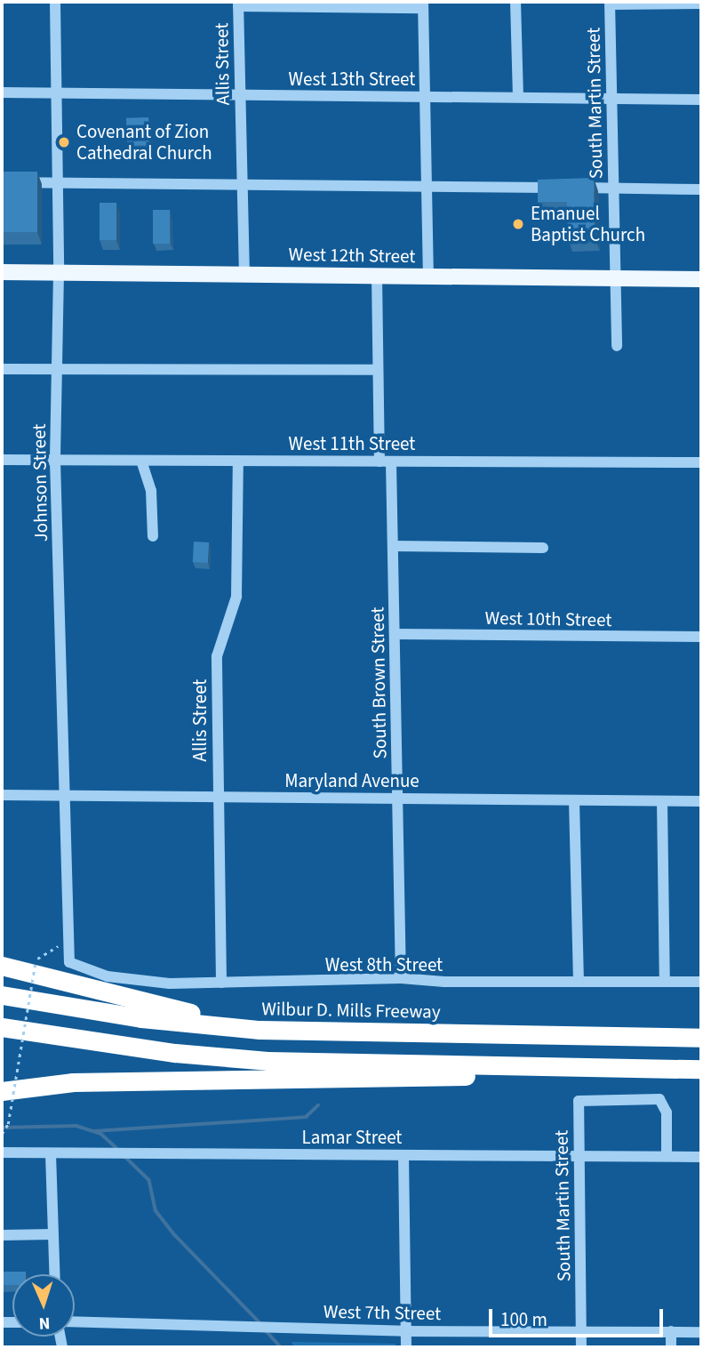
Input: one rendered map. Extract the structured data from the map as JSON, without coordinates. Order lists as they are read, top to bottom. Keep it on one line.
{"streets":{"highway":["Wilbur D. Mills Freeway"],"main road":["West 12th Street"],"street":["Allis Street","West 13th Street","South Martin Street","West 11th Street","Johnson Street","West 10th Street","South Brown Street","Maryland Avenue","West 8th Street","Lamar Street","West 7th Street"]},"crossings":[["Allis Street","West 13th Street"],["Allis Street","West 12th Street"],["Allis Street","West 11th Street"],["Allis Street","Maryland Avenue"],["Allis Street","West 8th Street"],["West 13th Street","South Martin Street"],["West 13th Street","Johnson Street"],["South Martin Street","West 12th Street"],["South Martin Street","Lamar Street"],["South Martin Street","West 7th Street"],["West 12th Street","Johnson Street"],["West 11th Street","Johnson Street"],["West 11th Street","South Brown Street"],["Johnson Street","Maryland Avenue"],["Johnson Street","West 8th Street"],["West 10th Street","South Brown Street"],["South Brown Street","Maryland Avenue"],["South Brown Street","West 8th Street"]],"places":["Covenant of Zion Cathedral Church","Emanuel Baptist Church"],"scale_bar":"100 m","north":"bottom"}
